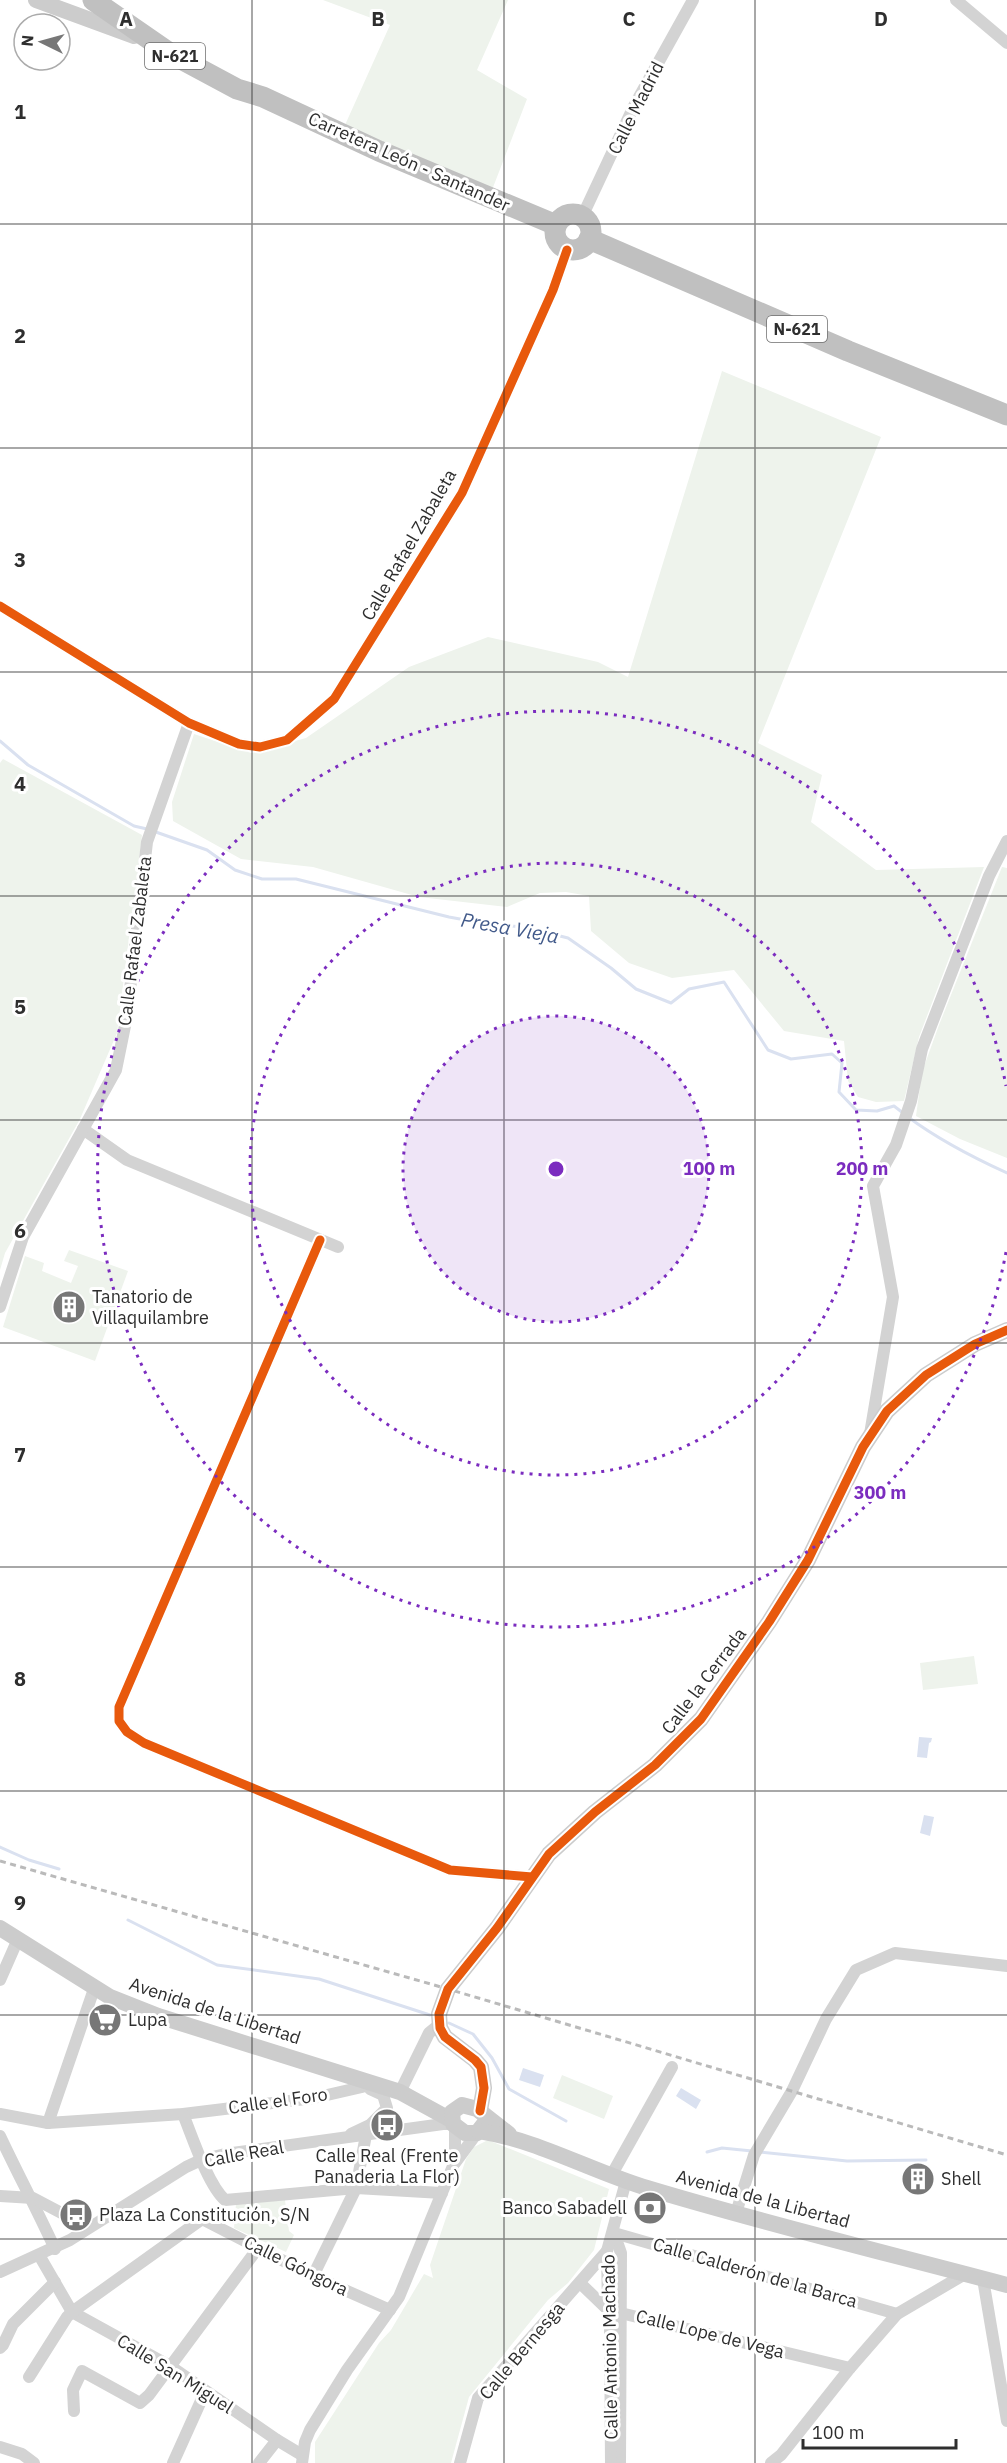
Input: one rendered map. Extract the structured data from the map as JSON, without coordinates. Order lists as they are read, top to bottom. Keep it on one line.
{"streets":{"highway":["N-621","Carretera León - Santander"],"street":["Calle Madrid","Calle Rafael Zabaleta","Calle la Cerrada","Avenida de la Libertad","Calle el Foro","Calle Real","Calle Góngora","Calle Calderón de la Barca","Calle Lope de Vega","Calle Antonio Machado","Calle Bernesga","Calle San Miguel"]},"crossings":[["N-621","Calle Madrid"],["N-621","Carretera León - Santander"],["N-621","Calle Rafael Zabaleta"],["Calle Madrid","Carretera León - Santander"],["Calle Madrid","Calle Rafael Zabaleta"],["Carretera León - Santander","Calle Rafael Zabaleta"],["Calle la Cerrada","Avenida de la Libertad"],["Avenida de la Libertad","Calle el Foro"],["Avenida de la Libertad","Calle Real"],["Avenida de la Libertad","Calle Antonio Machado"],["Calle el Foro","Calle Real"],["Calle Góngora","Calle San Miguel"],["Calle Calderón de la Barca","Calle Antonio Machado"],["Calle Lope de Vega","Calle Antonio Machado"],["Calle Antonio Machado","Calle Bernesga"]],"water":["Presa Vieja"],"places":{"building":["Tanatorio de Villaquilambre","Shell"],"supermarket":["Lupa"],"bus stop":["Calle Real (Frente Panaderia La Flor)","Plaza La Constitución, S/N"],"bank":["Banco Sabadell"]},"scale_bar":"100 m","north":"left","grid":{"columns":["A","B","C","D"],"rows":["1","2","3","4","5","6","7","8","9"]},"rings":["100 m","200 m","300 m"]}
